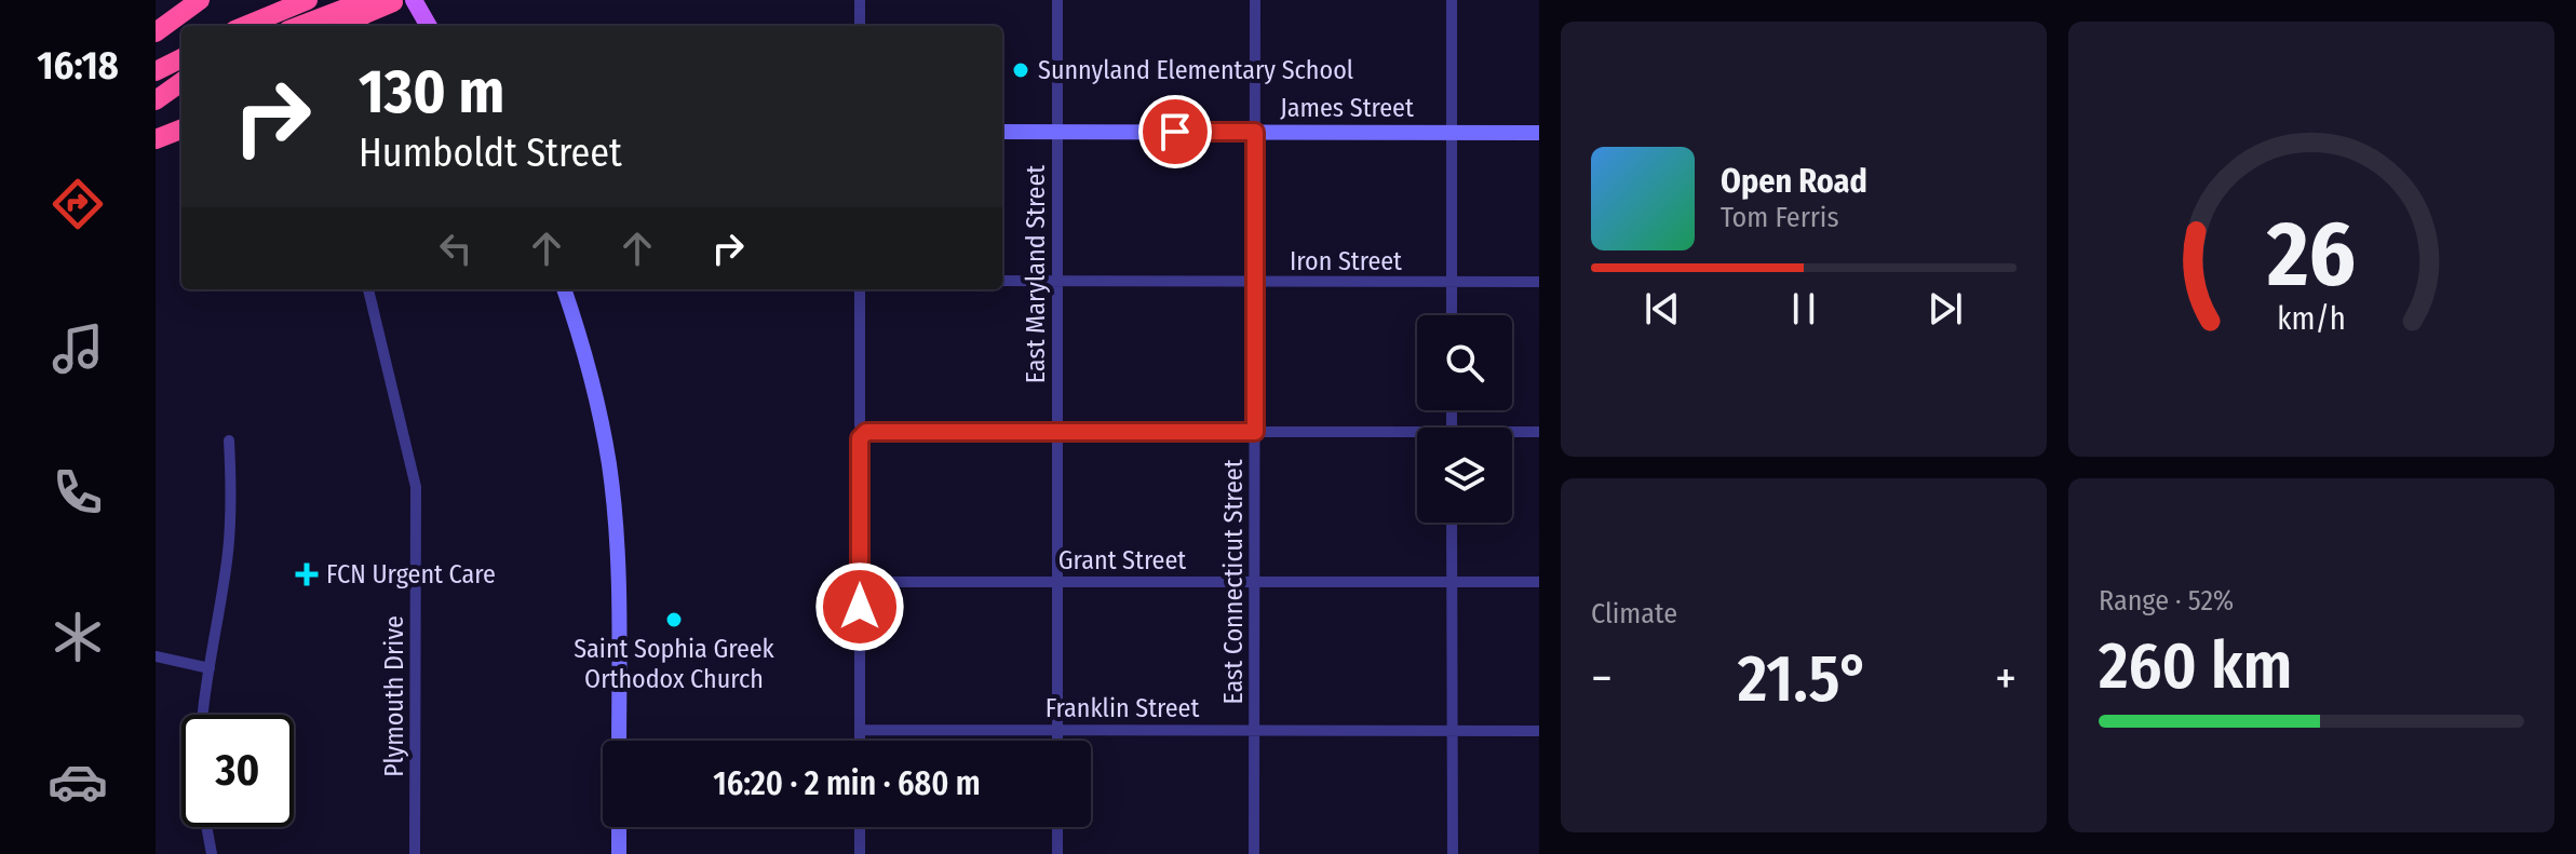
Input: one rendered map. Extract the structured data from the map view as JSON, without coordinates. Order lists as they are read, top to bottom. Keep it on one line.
{"streets":{"main road":["James Street"],"street":["Iron Street","East Maryland Street","Grant Street","East Connecticut Street","Plymouth Drive","Franklin Street"]},"crossings":[["James Street","East Maryland Street"],["James Street","East Connecticut Street"],["Iron Street","East Maryland Street"],["Iron Street","East Connecticut Street"],["East Maryland Street","Grant Street"],["East Maryland Street","Franklin Street"],["Grant Street","East Connecticut Street"],["East Connecticut Street","Franklin Street"]],"places":{"other":["Sunnyland Elementary School","Saint Sophia Greek Orthodox Church"],"health":["FCN Urgent Care"]},"page":{"tabs":"16:18","turn":["130 m","Humboldt Street"],"song":["Open Road","Tom Ferris"],"tile":["Climate",["Range · 52%","260 km"]],"heat":["−","21.5°","+"],"limit":"30","trip":"16:20 · 2 min · 680 m","gauge":["26","km/h"]}}
